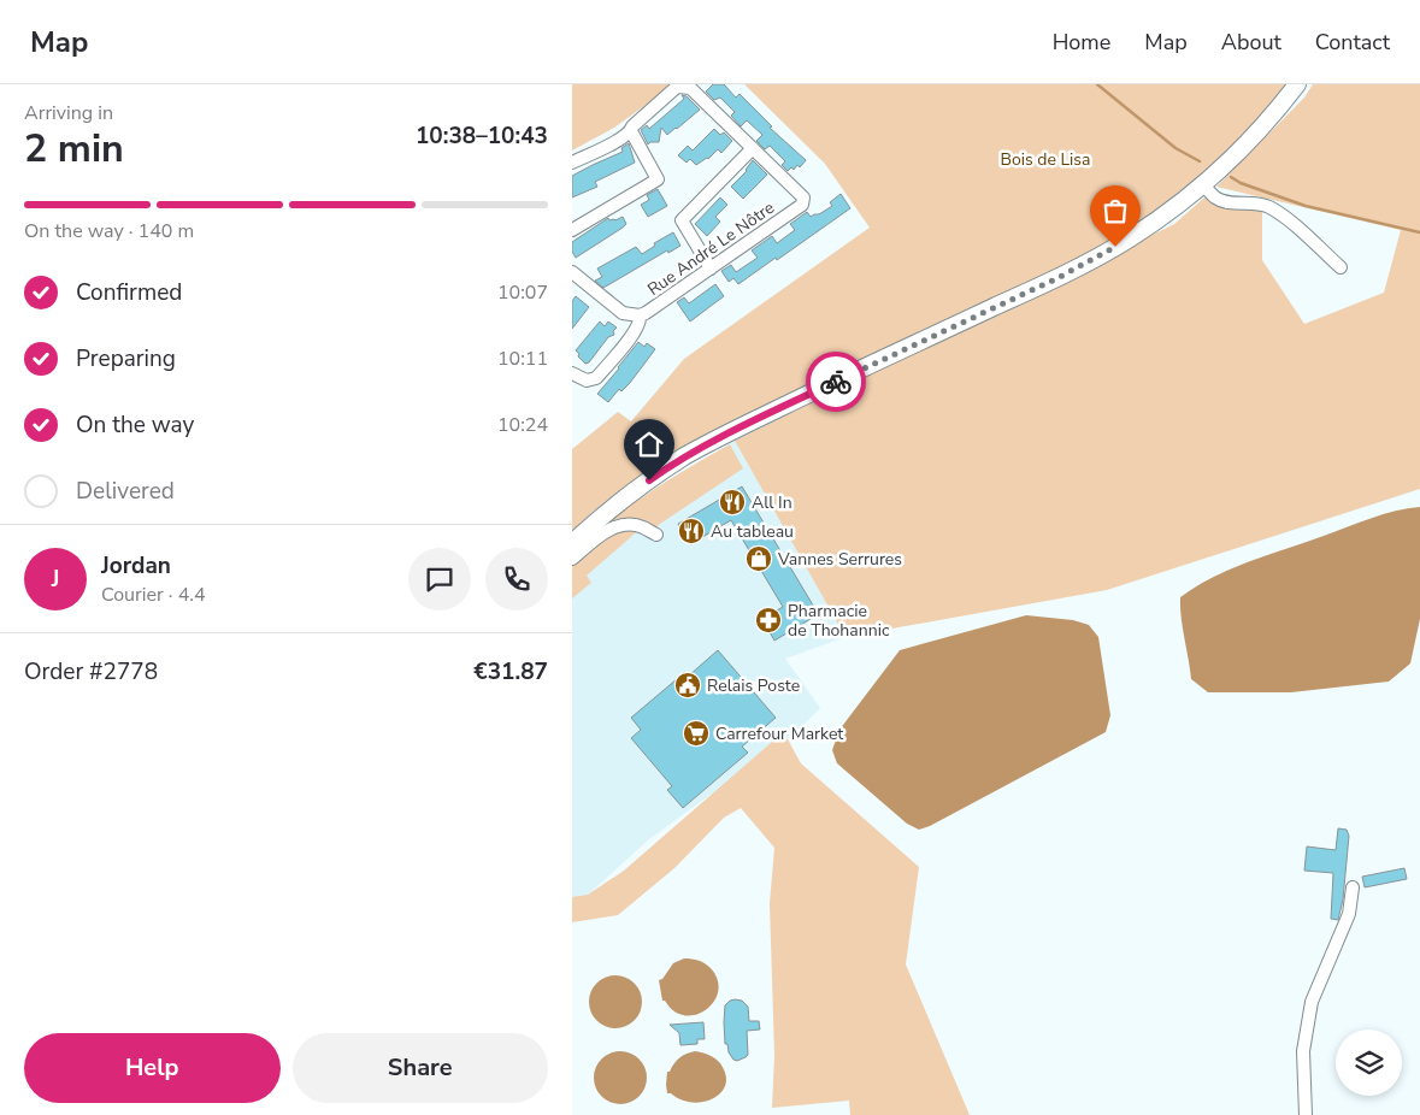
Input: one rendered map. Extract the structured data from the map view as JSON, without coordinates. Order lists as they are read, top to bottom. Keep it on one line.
{"streets":{"street":["Rue André Le Nôtre"]},"parks":["Bois de Lisa"],"places":{"restaurant":["All In","Au tableau"],"shop":["Vannes Serrures"],"pharmacy":["Pharmacie de Thohannic"],"public building":["Relais Poste"],"supermarket":["Carrefour Market"]},"page":{"header":"Map","nav":["Home","Map","About","Contact"],"heading":["2 min","Arriving in","10:38–10:43"],"panel":["Jordan","Courier · 4.4","Order #2778","€31.87"],"bar":"On the way · 140 m","list":[["Confirmed","10:07"],["Preparing","10:11"],["On the way","10:24"],"Delivered"],"round":"J","buttons":["Help","Share"]}}
